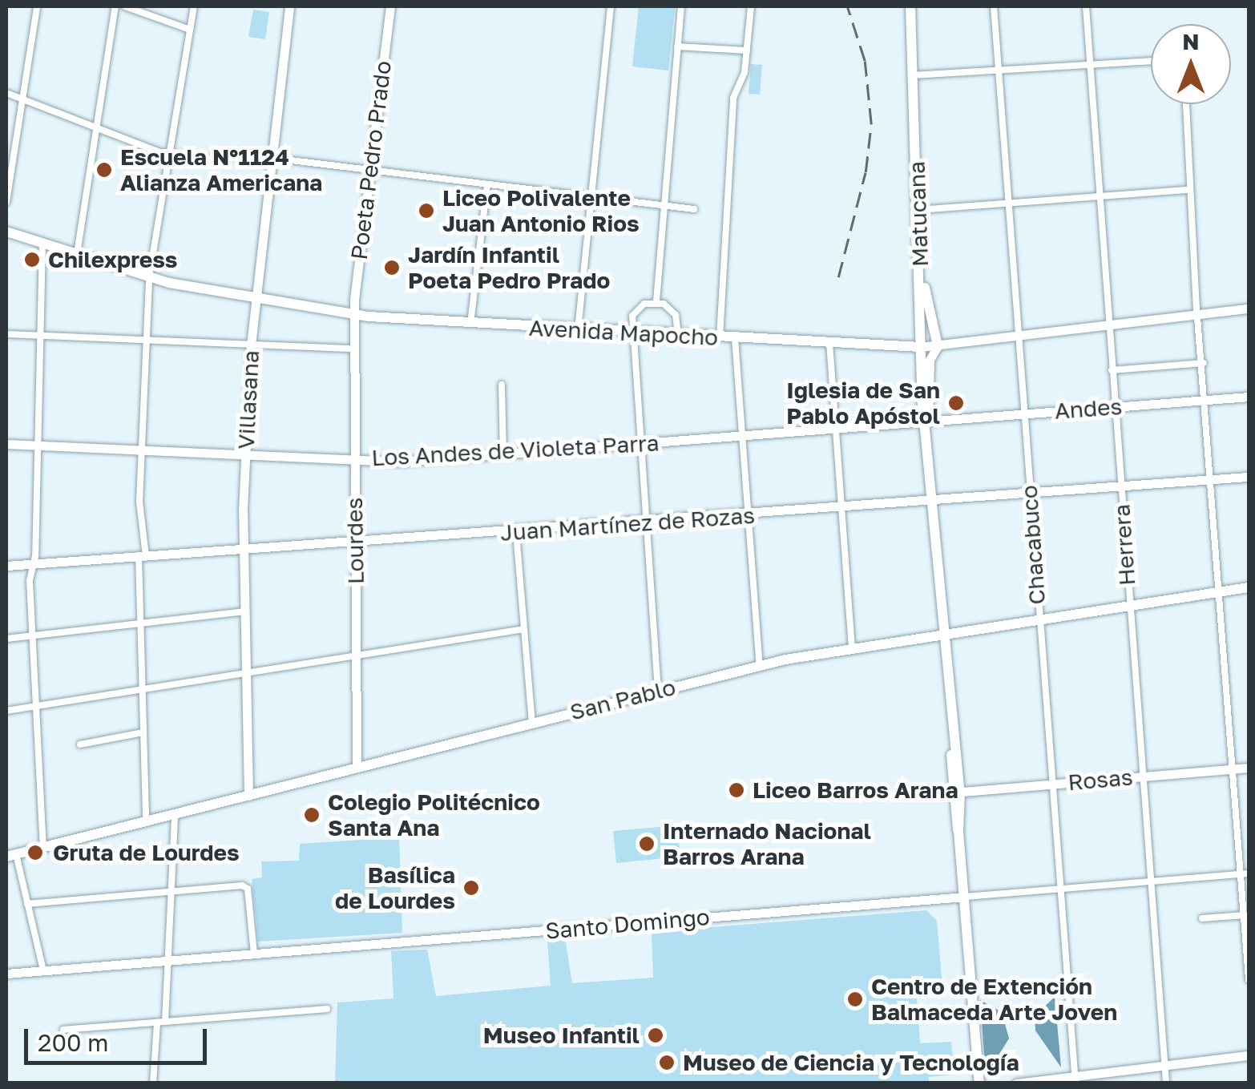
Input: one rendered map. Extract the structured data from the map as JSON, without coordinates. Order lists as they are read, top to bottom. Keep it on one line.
{"streets":{"main road":["Matucana","Avenida Mapocho","San Pablo"],"street":["Poeta Pedro Prado","Villasana","Andes","Los Andes de Violeta Parra","Juan Martínez de Rozas","Lourdes","Chacabuco","Herrera","Rosas","Santo Domingo"]},"crossings":[["Poeta Pedro Prado","Avenida Mapocho"],["Poeta Pedro Prado","Lourdes"],["Matucana","Avenida Mapocho"],["Matucana","Andes"],["Matucana","Los Andes de Violeta Parra"],["Matucana","Juan Martínez de Rozas"],["Matucana","San Pablo"],["Matucana","Rosas"],["Matucana","Santo Domingo"],["Avenida Mapocho","Villasana"],["Avenida Mapocho","Lourdes"],["Avenida Mapocho","Chacabuco"],["Avenida Mapocho","Herrera"],["Villasana","Los Andes de Violeta Parra"],["Villasana","Juan Martínez de Rozas"],["Villasana","San Pablo"],["Andes","Los Andes de Violeta Parra"],["Andes","Chacabuco"],["Andes","Herrera"],["Los Andes de Violeta Parra","Lourdes"],["Juan Martínez de Rozas","Lourdes"],["Juan Martínez de Rozas","Chacabuco"],["Juan Martínez de Rozas","Herrera"],["Lourdes","San Pablo"],["Chacabuco","San Pablo"],["Chacabuco","Rosas"],["Chacabuco","Santo Domingo"],["Herrera","San Pablo"],["Herrera","Rosas"],["Herrera","Santo Domingo"]],"places":["Escuela N°1124 Alianza Americana","Liceo Polivalente Juan Antonio Rios","Chilexpress","Jardín Infantil Poeta Pedro Prado","Iglesia de San Pablo Apóstol","Liceo Barros Arana","Colegio Politécnico Santa Ana","Internado Nacional Barros Arana","Gruta de Lourdes","Basílica de Lourdes","Centro de Extención Balmaceda Arte Joven","Museo Infantil","Museo de Ciencia y Tecnología"],"scale_bar":"200 m","north":"top"}
